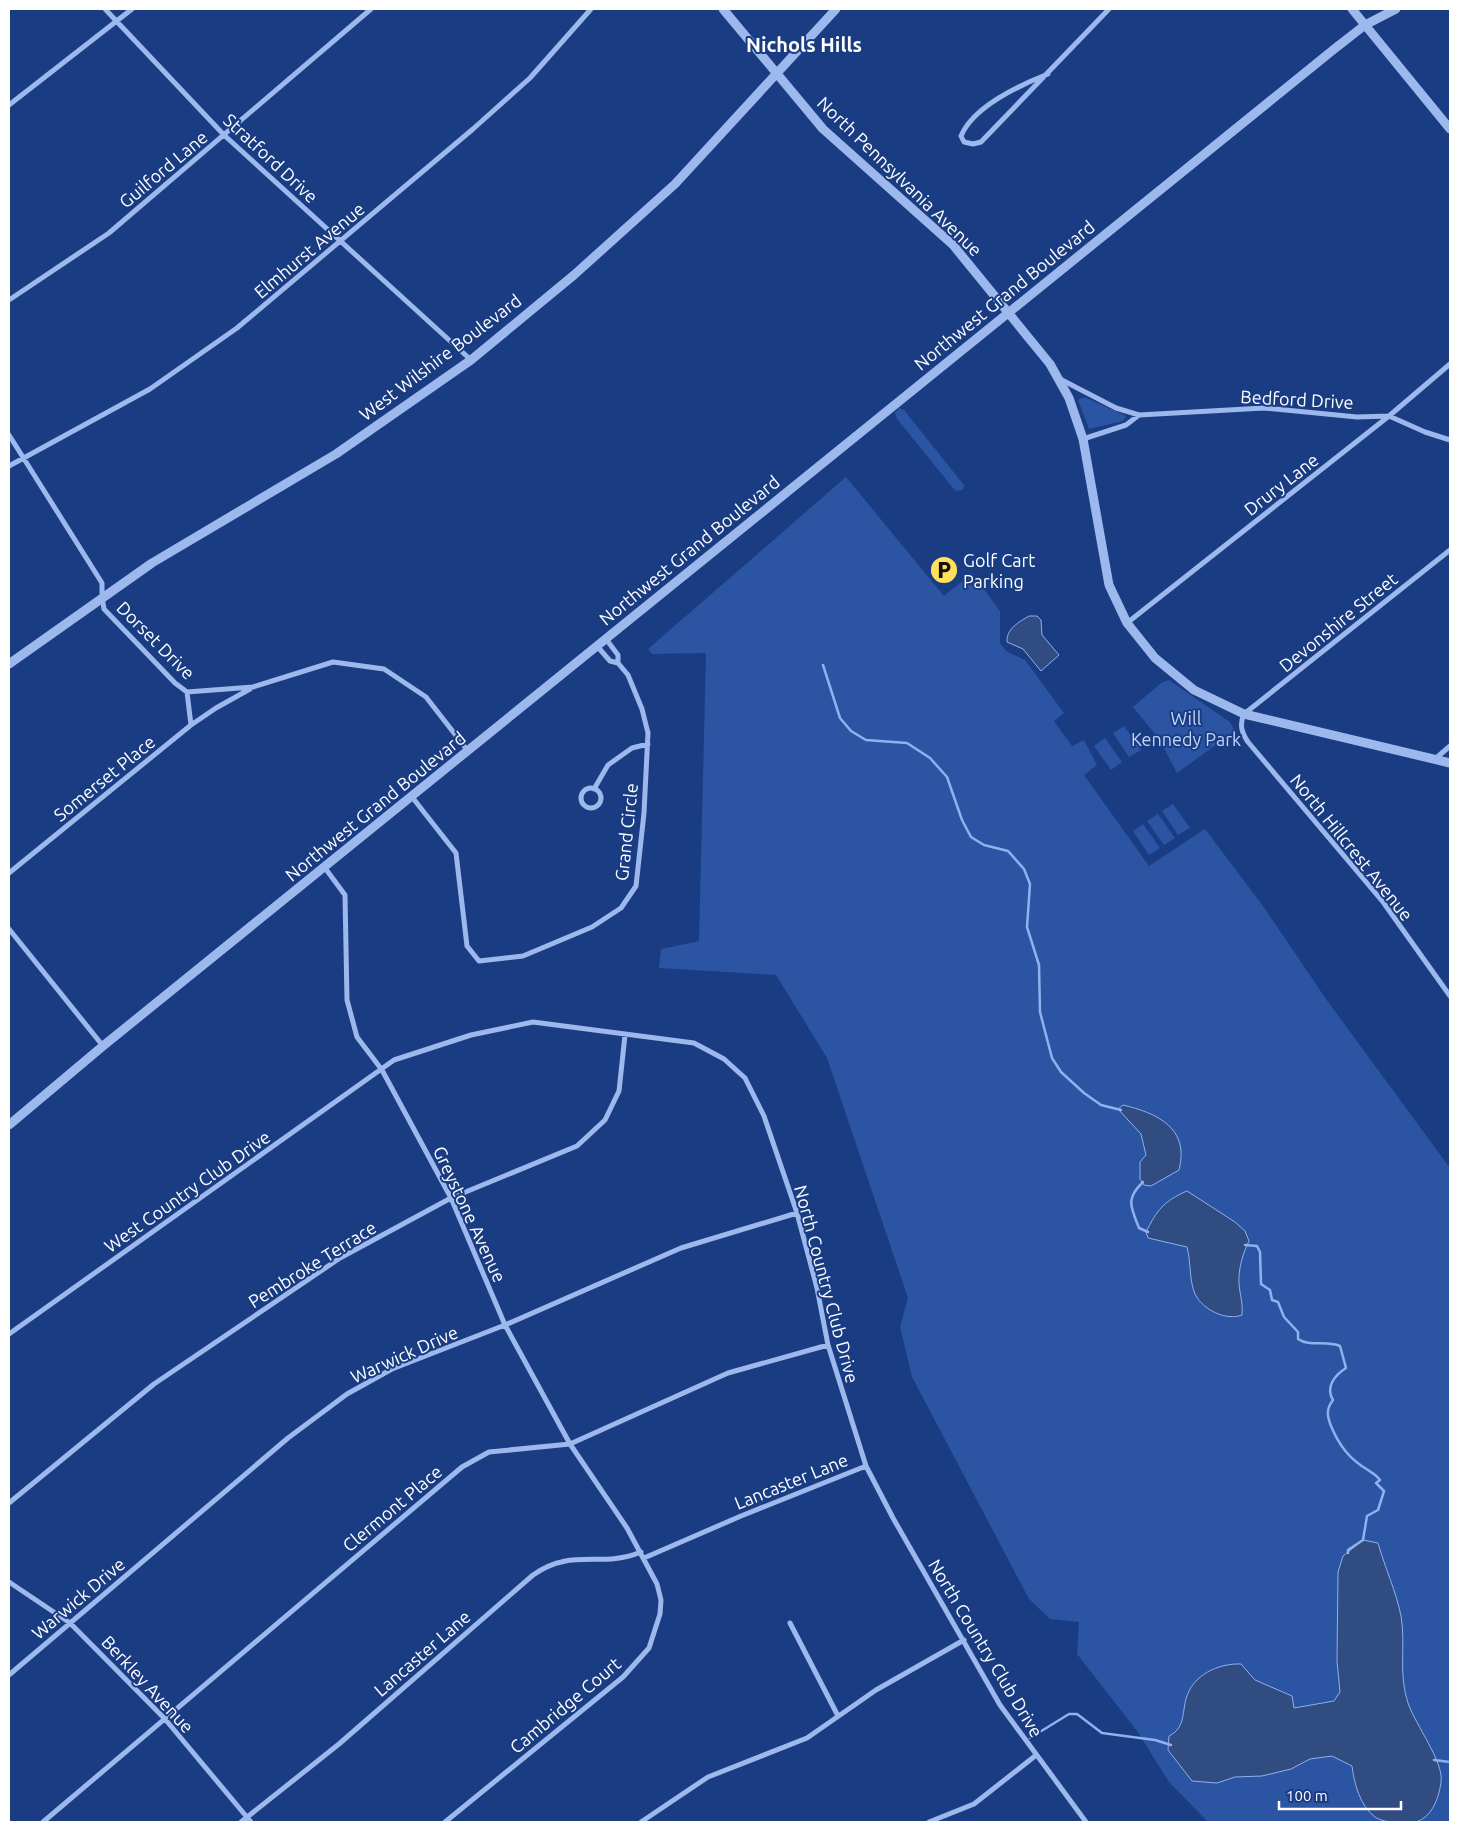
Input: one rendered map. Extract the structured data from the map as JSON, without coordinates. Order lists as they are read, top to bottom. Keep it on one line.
{"streets":{"street":["Stratford Drive","Guilford Lane","North Pennsylvania Avenue","Elmhurst Avenue","Northwest Grand Boulevard","West Wilshire Boulevard","Bedford Drive","Drury Lane","Devonshire Street","Dorset Drive","Somerset Place","Grand Circle","North Hillcrest Avenue","West Country Club Drive","Greystone Avenue","Pembroke Terrace","North Country Club Drive","Warwick Drive","Lancaster Lane","Clermont Place","Berkley Avenue","Cambridge Court"]},"crossings":[["Stratford Drive","Guilford Lane"],["Stratford Drive","Elmhurst Avenue"],["Stratford Drive","West Wilshire Boulevard"],["North Pennsylvania Avenue","Northwest Grand Boulevard"],["North Pennsylvania Avenue","West Wilshire Boulevard"],["North Pennsylvania Avenue","Bedford Drive"],["North Pennsylvania Avenue","Drury Lane"],["North Pennsylvania Avenue","Devonshire Street"],["North Pennsylvania Avenue","North Hillcrest Avenue"],["Elmhurst Avenue","Dorset Drive"],["Northwest Grand Boulevard","Dorset Drive"],["Northwest Grand Boulevard","Grand Circle"],["Northwest Grand Boulevard","Greystone Avenue"],["West Wilshire Boulevard","Dorset Drive"],["Bedford Drive","Drury Lane"],["Devonshire Street","North Hillcrest Avenue"],["Dorset Drive","Somerset Place"],["West Country Club Drive","Greystone Avenue"],["West Country Club Drive","North Country Club Drive"],["Greystone Avenue","Pembroke Terrace"],["Greystone Avenue","North Country Club Drive"],["Greystone Avenue","Warwick Drive"],["Greystone Avenue","Lancaster Lane"],["Greystone Avenue","Clermont Place"],["Greystone Avenue","Cambridge Court"],["Pembroke Terrace","North Country Club Drive"],["North Country Club Drive","Warwick Drive"],["North Country Club Drive","Lancaster Lane"],["North Country Club Drive","Clermont Place"],["Warwick Drive","Berkley Avenue"],["Lancaster Lane","Berkley Avenue"],["Lancaster Lane","Cambridge Court"],["Clermont Place","Berkley Avenue"]],"districts":["Nichols Hills"],"parks":["Will Kennedy Park"],"places":{"parking":["Golf Cart Parking"]},"scale_bar":"100 m"}
